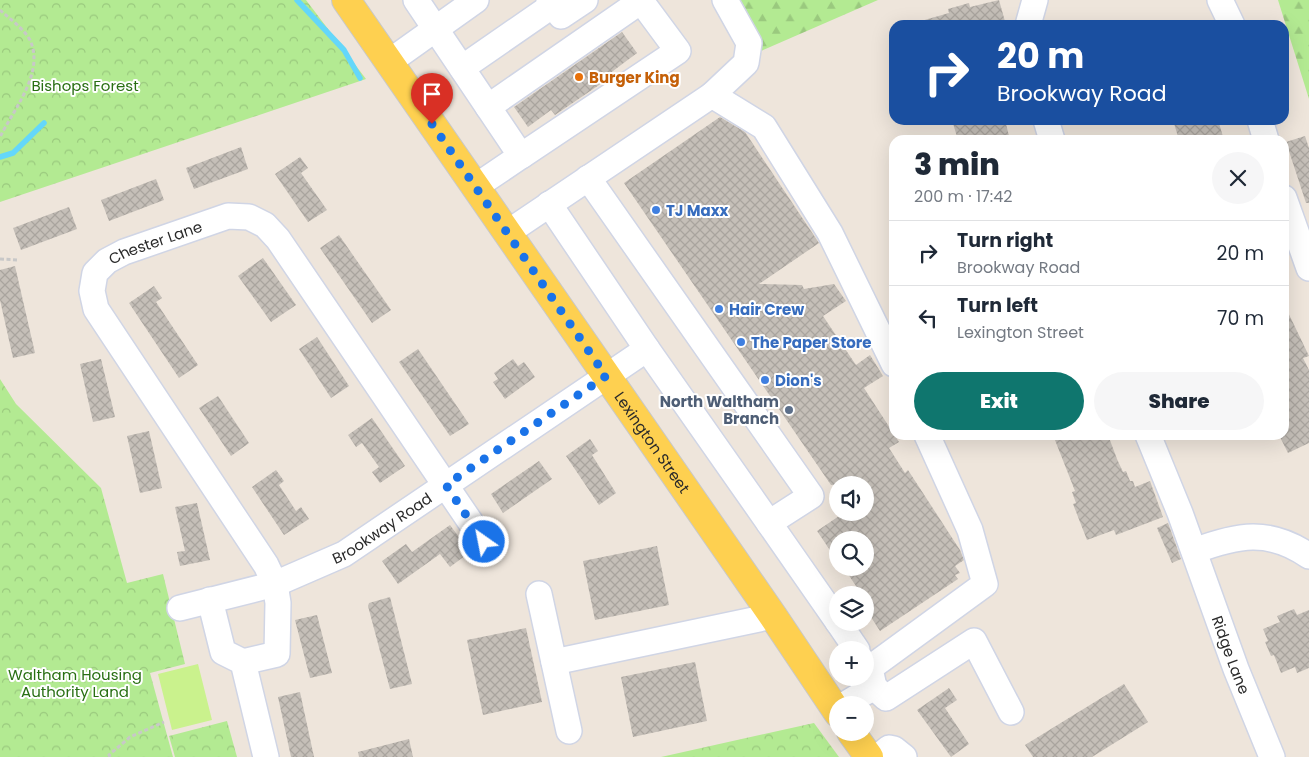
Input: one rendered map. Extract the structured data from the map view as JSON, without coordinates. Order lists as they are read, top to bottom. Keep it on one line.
{"streets":{"main road":["Lexington Street"],"street":["Chester Lane","Brookway Road","Ridge Lane"]},"crossings":[["Chester Lane","Brookway Road"],["Lexington Street","Brookway Road"]],"parks":["Bishops Forest","Waltham Housing Authority Land"],"places":["Burger King","TJ Maxx","Hair Crew","The Paper Store","Dion's","North Waltham Branch"],"page":{"turn":["20 m","Brookway Road"],"heading":["3 min","200 m · 17:42"],"list":[{"name":"Turn right","note":"Brookway Road","value":"20 m"},{"name":"Turn left","note":"Lexington Street","value":"70 m"}],"buttons":["Exit","Share"],"map_buttons":["+","−"]}}
